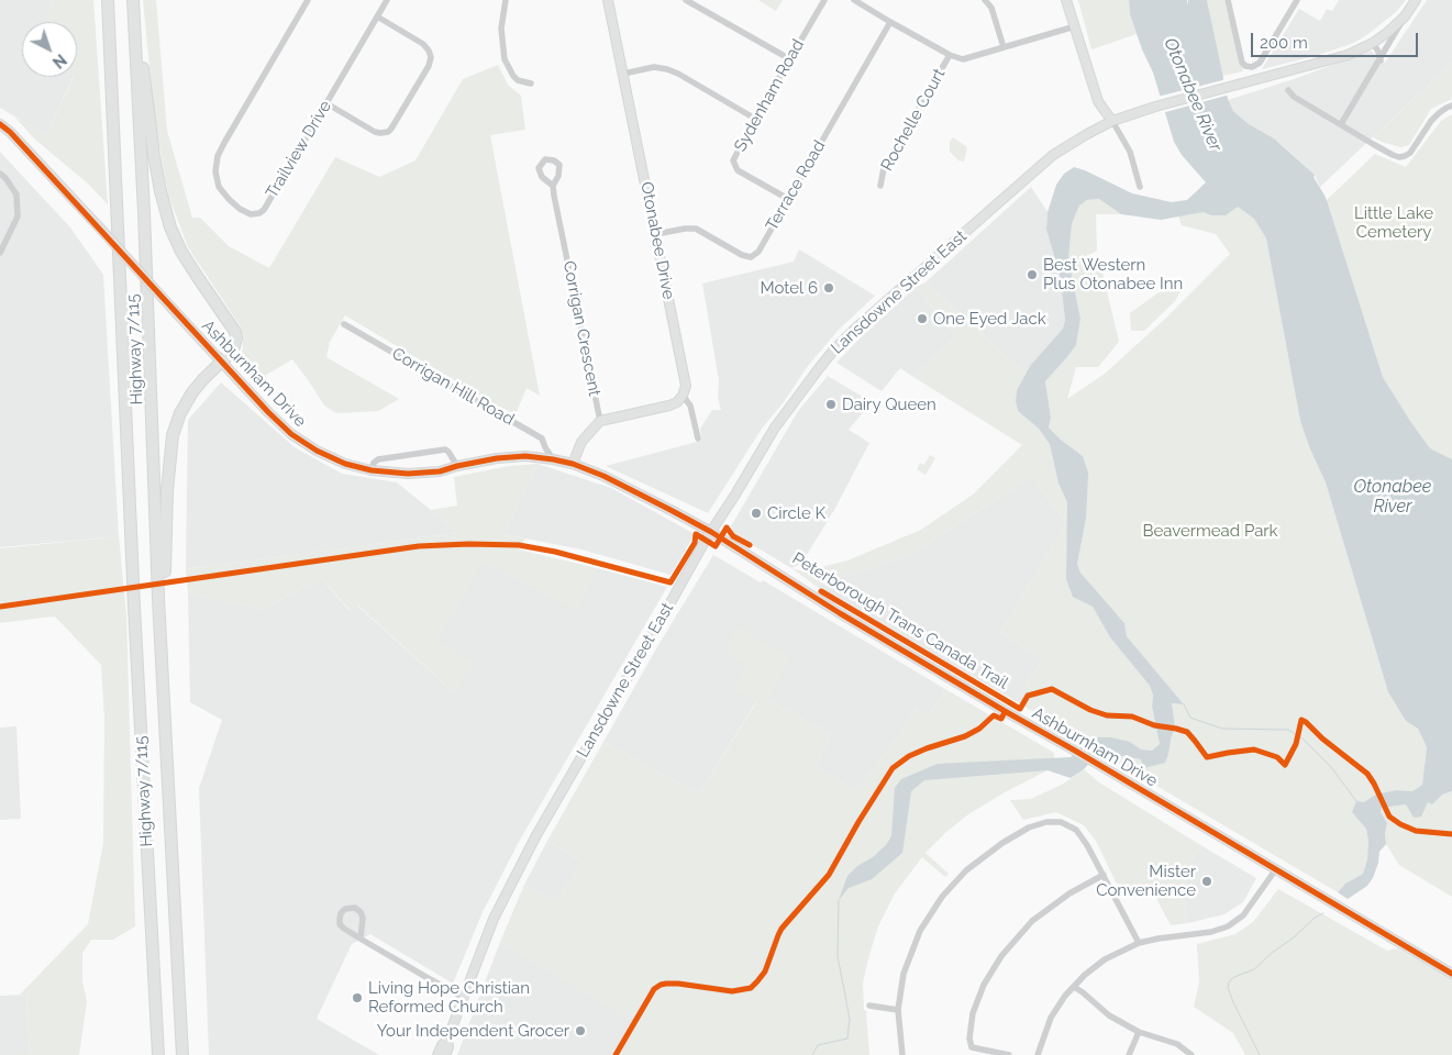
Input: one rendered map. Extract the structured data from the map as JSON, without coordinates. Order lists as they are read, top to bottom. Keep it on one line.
{"streets":{"highway":["Highway 7/115"],"main road":["Otonabee Drive","Lansdowne Street East","Ashburnham Drive"],"street":["Sydenham Road","Rochelle Court","Trailview Drive","Terrace Road","Corrigan Crescent","Corrigan Hill Road"],"cycle path":["Peterborough Trans Canada Trail"]},"crossings":[["Sydenham Road","Terrace Road"],["Terrace Road","Otonabee Drive"],["Lansdowne Street East","Ashburnham Drive"],["Ashburnham Drive","Corrigan Hill Road"]],"water":["Otonabee River"],"parks":["Little Lake Cemetery","Beavermead Park"],"places":["Best Western Plus Otonabee Inn","Motel 6","One Eyed Jack","Dairy Queen","Circle K","Mister Convenience","Living Hope Christian Reformed Church","Your Independent Grocer"],"scale_bar":"200 m","north":"bottom right"}
